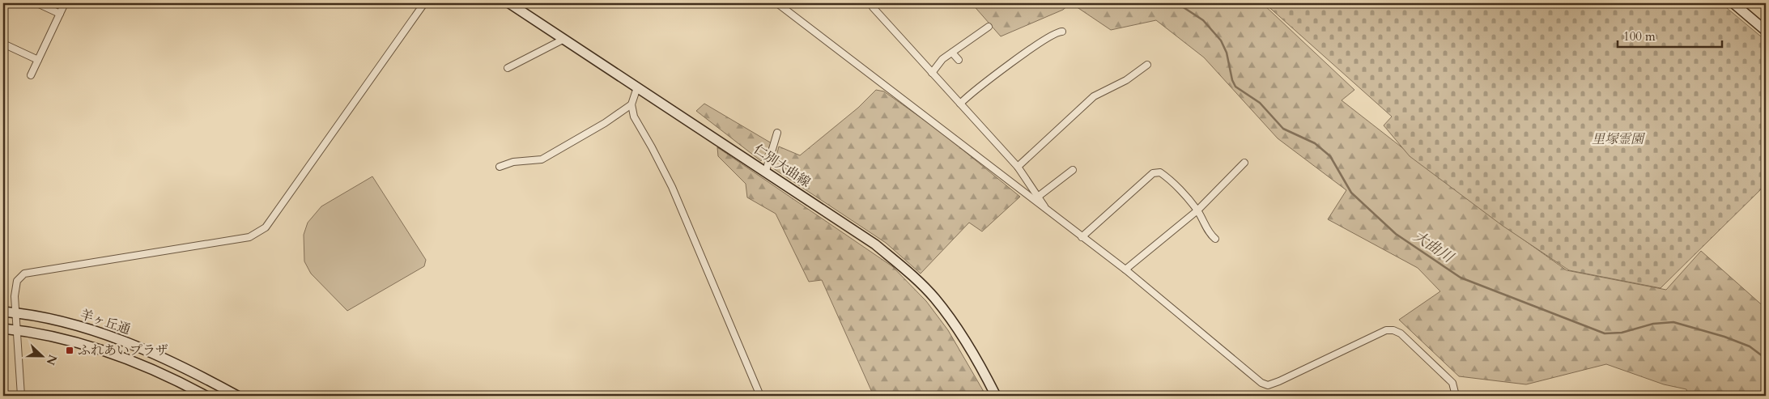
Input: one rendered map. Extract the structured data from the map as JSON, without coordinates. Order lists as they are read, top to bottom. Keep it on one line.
{"streets":{"main road":["仁別大曲線","羊ヶ丘通"]},"water":["大曲川"],"parks":["里塚霊園"],"places":{"transit":["ふれあいプラザ"]},"scale_bar":"100 m","north":"right"}
